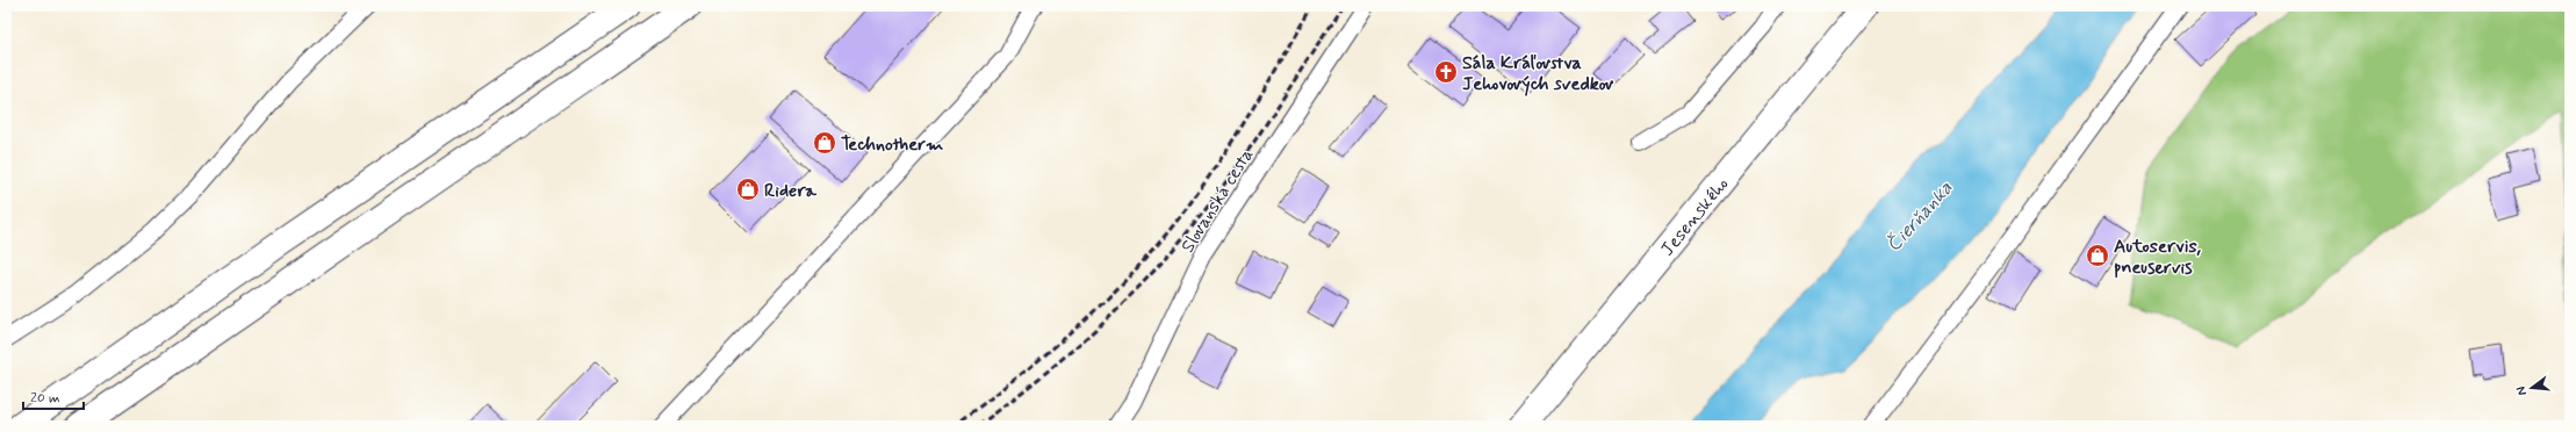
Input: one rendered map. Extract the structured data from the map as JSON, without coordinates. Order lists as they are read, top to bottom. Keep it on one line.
{"streets":{"main road":["Jesenského"],"street":["Slovanská cesta"]},"water":["Čierňanka"],"places":{"church":["Sála Kráľovstva Jehovových svedkov"],"shop":["Technotherm","Ridera","Autoservis, pneuservis"]},"scale_bar":"20 m","north":"left"}
